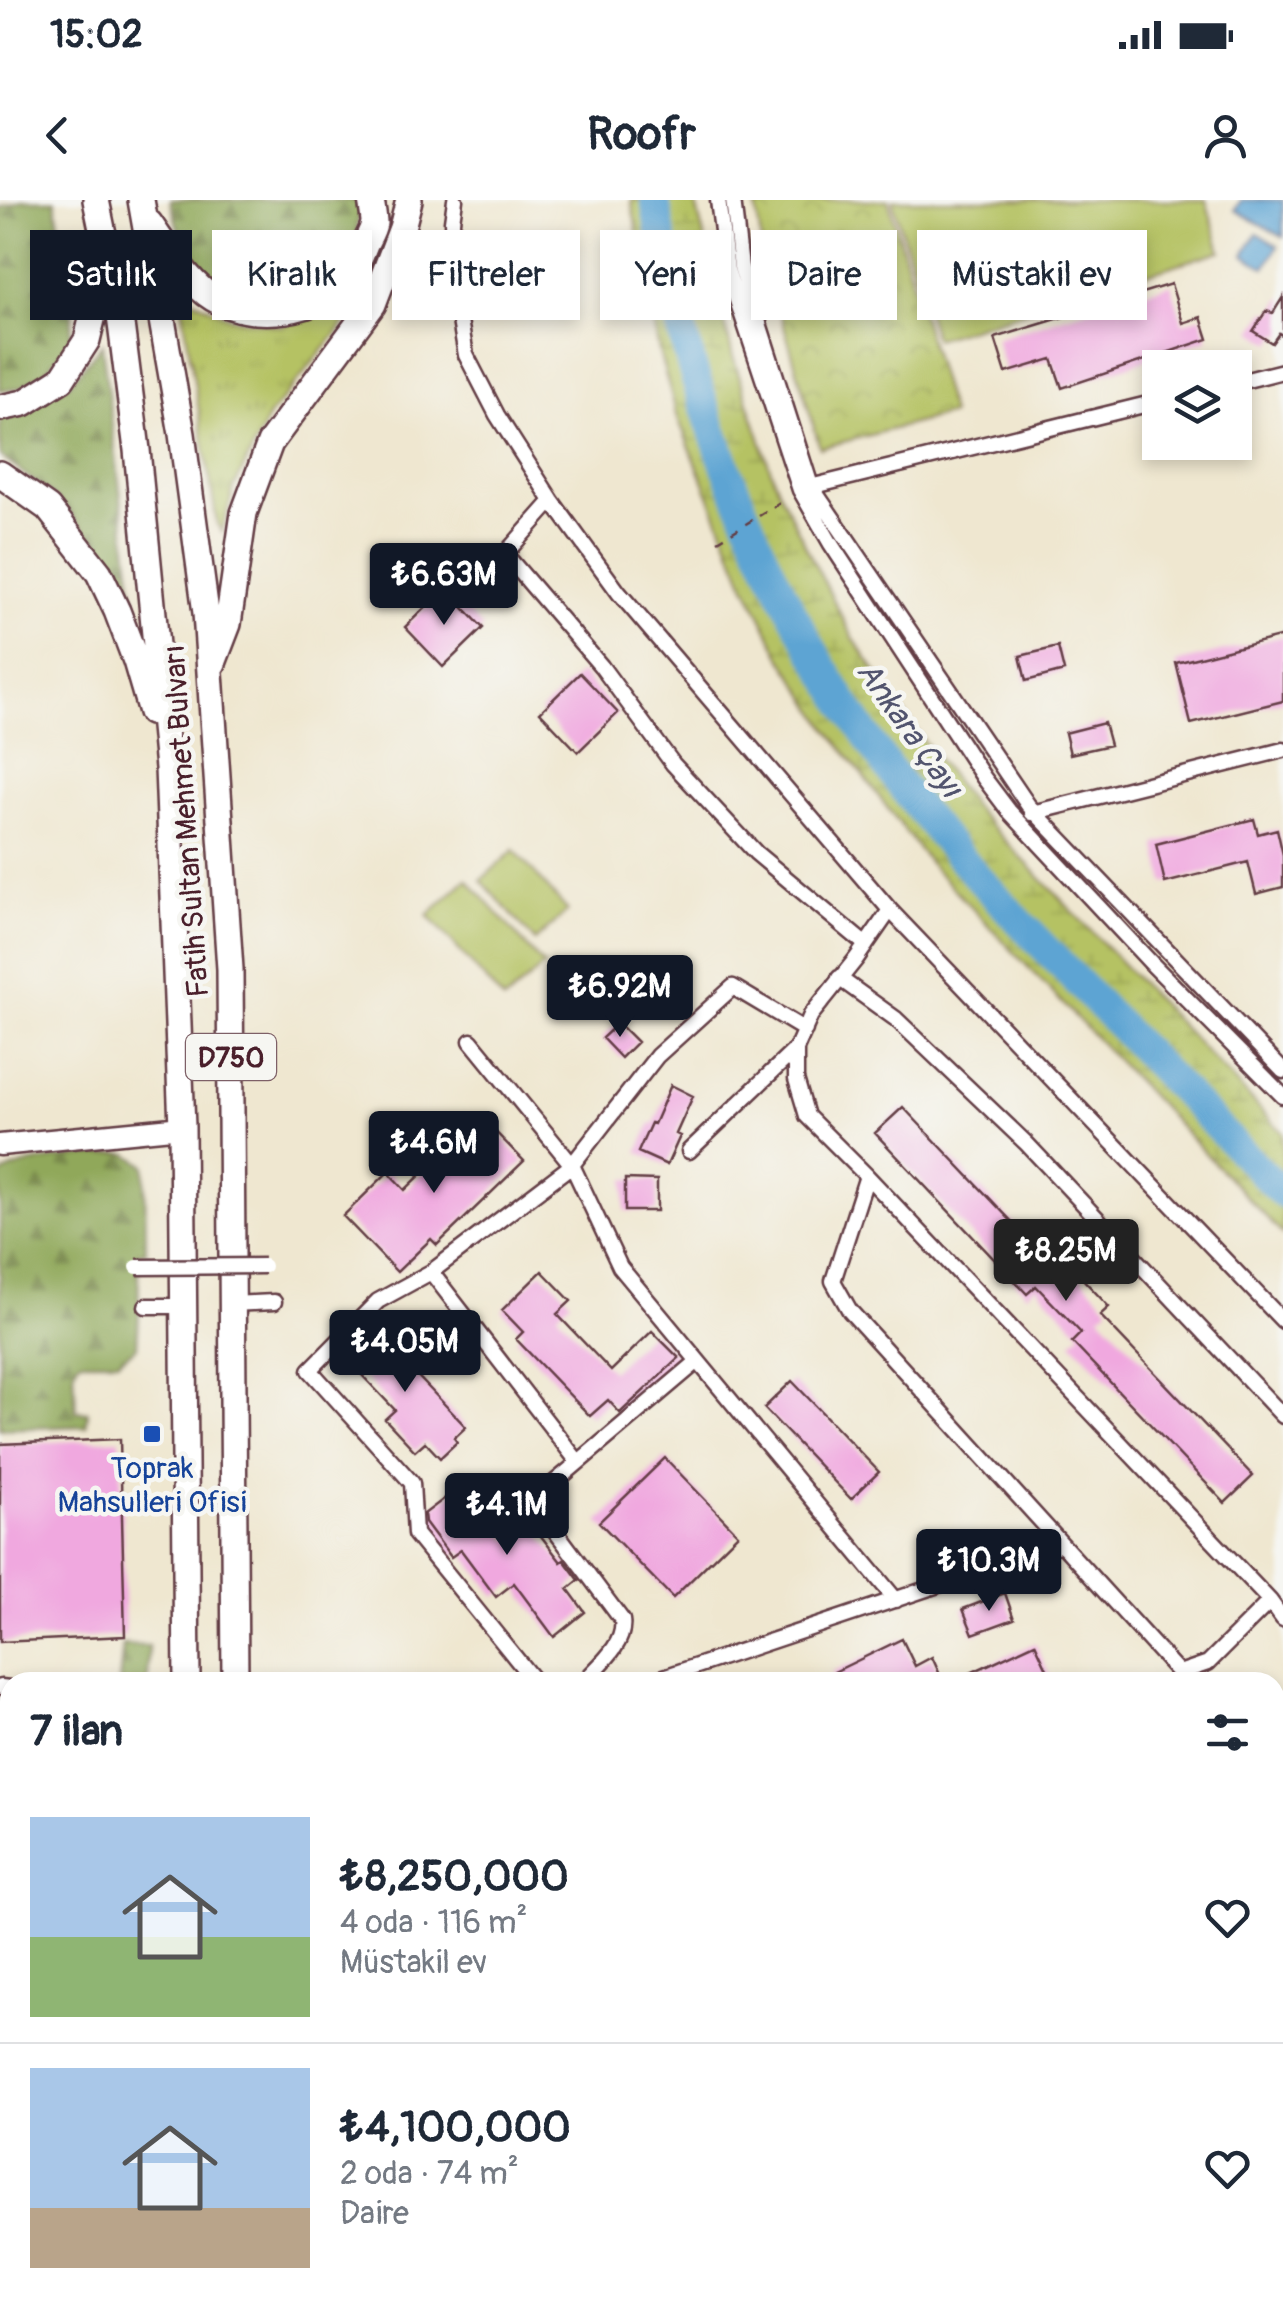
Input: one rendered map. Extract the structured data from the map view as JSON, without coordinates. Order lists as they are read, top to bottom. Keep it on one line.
{"streets":{"highway":["Fatih Sultan Mehmet Bulvarı","D750"]},"water":["Ankara Çayı"],"places":{"transit":["Toprak Mahsulleri Ofisi"]},"page":{"status":"15:02","header":"Roofr","chip":["Satılık","Kiralık","Filtreler","Yeni","Daire","Müstakil ev"],"price":["₺6.63M","₺6.92M","₺4.6M","₺8.25M","₺4.05M","₺4.1M","₺10.3M"],"heading":"7 ilan","list":[{"name":"₺8,250,000","note":"4 oda · 116 m² · Müstakil ev"},{"name":"₺4,100,000","note":"2 oda · 74 m² · Daire"}]}}
